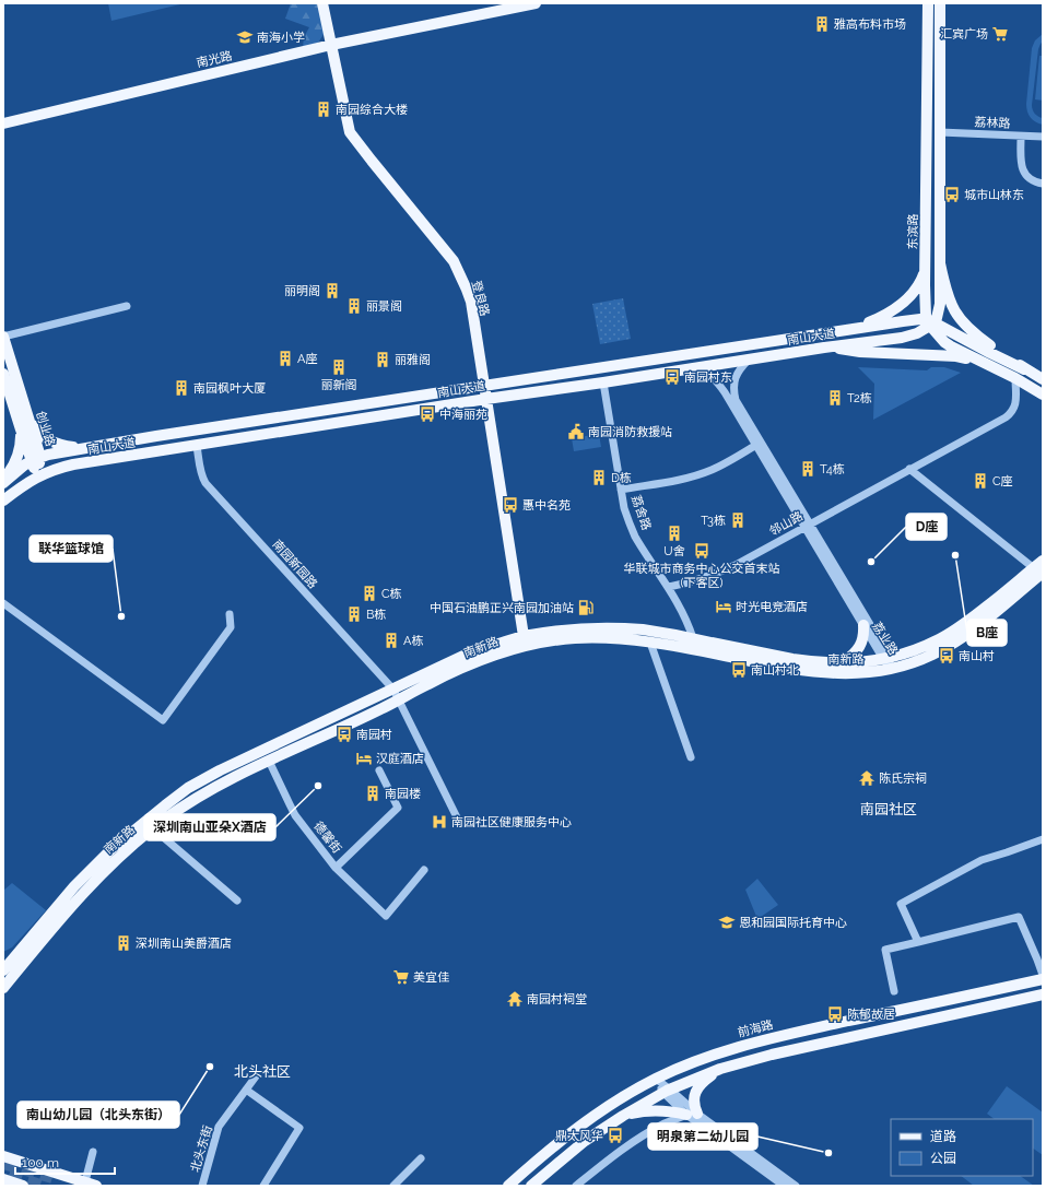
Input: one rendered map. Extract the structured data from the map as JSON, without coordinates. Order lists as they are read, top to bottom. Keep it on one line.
{"streets":{"main road":["南光路","东滨路","登良路","南山大道","创业路","南新路","前海路"],"street":["荔林路","荔舍路","邻山路","南园新园路","荔业路","德馨街","北头东街"]},"crossings":[["南光路","登良路"],["东滨路","南山大道"],["登良路","南山大道"],["登良路","南新路"],["南山大道","创业路"],["南山大道","荔舍路"],["南山大道","南园新园路"],["南山大道","荔业路"],["荔舍路","邻山路"],["荔舍路","南新路"],["邻山路","荔业路"],["南园新园路","南新路"],["荔业路","南新路"],["南新路","德馨街"]],"districts":["南园社区","北头社区"],"places":{"building":["雅高布料市场","南园综合大楼","丽明阁","丽景阁","A座","丽雅阁","丽新阁","南园枫叶大厦","T2栋","T4栋","D栋","C座","T3栋","U舍","C栋","B栋","A栋","南园楼","深圳南山美爵酒店"],"supermarket":["汇宾广场","美宜佳"],"school or university":["南海小学","恩和园国际托育中心"],"bus stop":["城市山林东","南园村东","中海丽苑","惠中名苑","华联城市商务中心公交首末站 (下客区)","南山村","南山村北","南园村","陈郁故居","鼎太风华"],"public building":["南园消防救援站"],"other":["B座","D座","联华篮球馆","深圳南山亚朵X酒店","南山幼儿园（北头东街）","明泉第二幼儿园"],"hotel":["时光电竞酒店","汉庭酒店"],"fuel station":["中国石油鹏正兴南园加油站"],"temple":["陈氏宗祠","南园村祠堂"],"hospital":["南园社区健康服务中心"]},"legend":["道路","公园"],"scale_bar":"100 m"}
